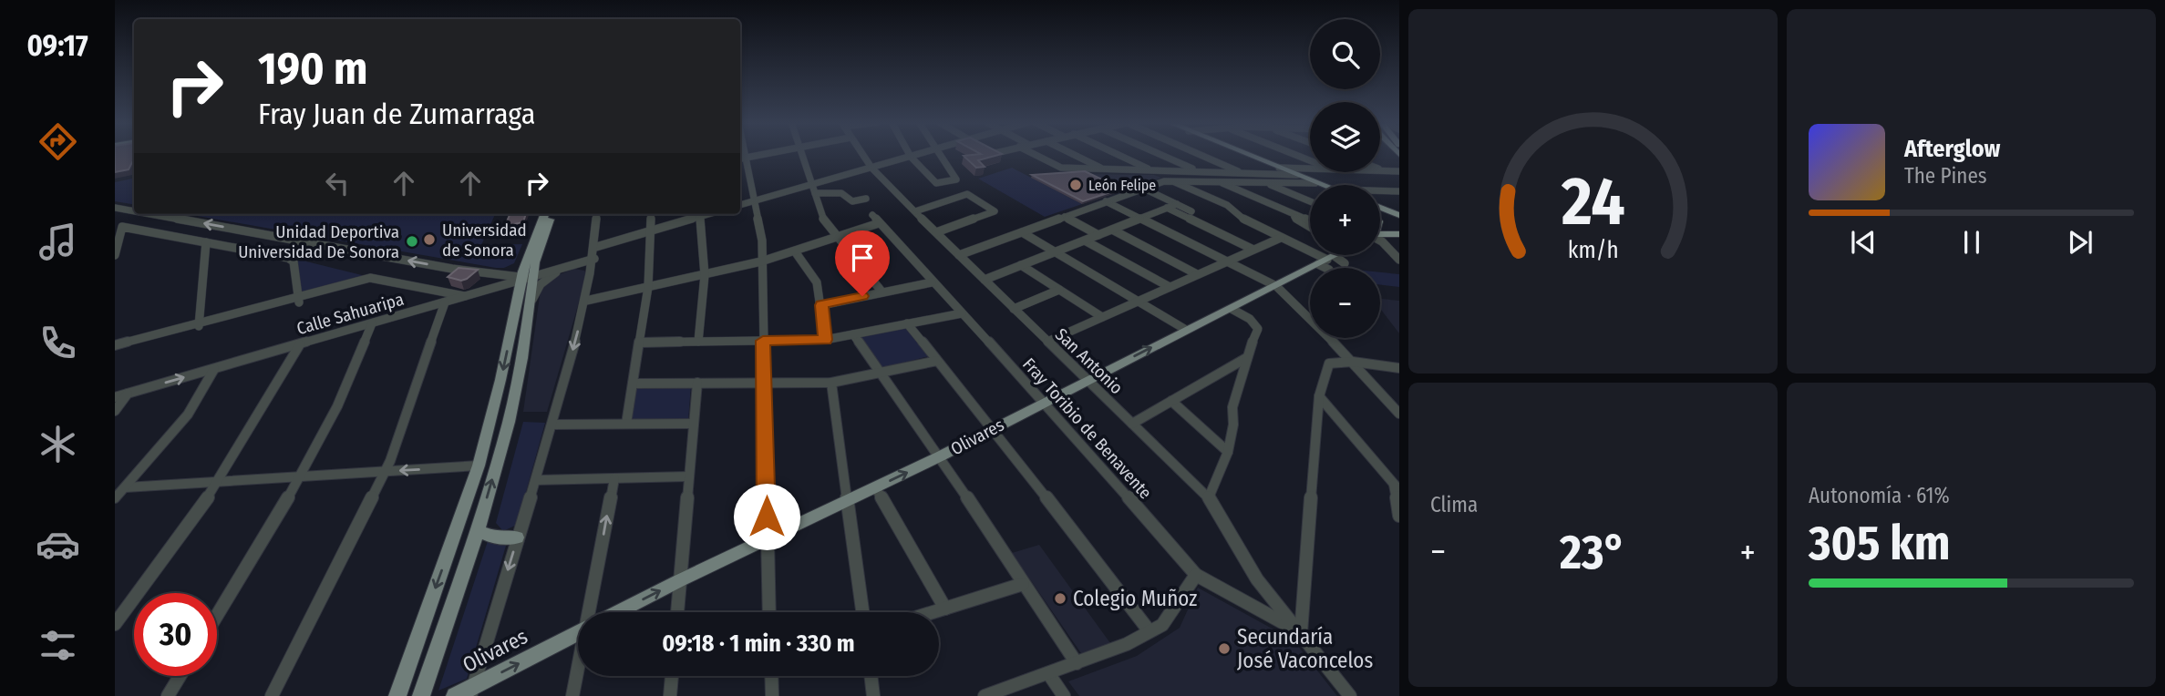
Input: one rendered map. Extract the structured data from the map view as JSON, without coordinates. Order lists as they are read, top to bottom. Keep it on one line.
{"streets":{"main road":["Olivares"],"street":["Calle Sahuaripa","San Antonio","Fray Toribio de Benavente"]},"crossings":[["San Antonio","Fray Toribio de Benavente"],["San Antonio","Olivares"],["Fray Toribio de Benavente","Olivares"]],"one_way":["Olivares"],"places":["León Felipe","Universidad de Sonora","Unidad Deportiva Universidad De Sonora","Colegio Muñoz","Secundaría José Vaconcelos"],"page":{"tabs":"09:17","map_buttons":["+","−"],"turn":["190 m","Fray Juan de Zumarraga"],"song":["Afterglow","The Pines"],"tile":["Clima",["Autonomía · 61%","305 km"]],"heat":["−","23°","+"],"limit":"30","trip":"09:18 · 1 min · 330 m","gauge":["24","km/h"]}}
